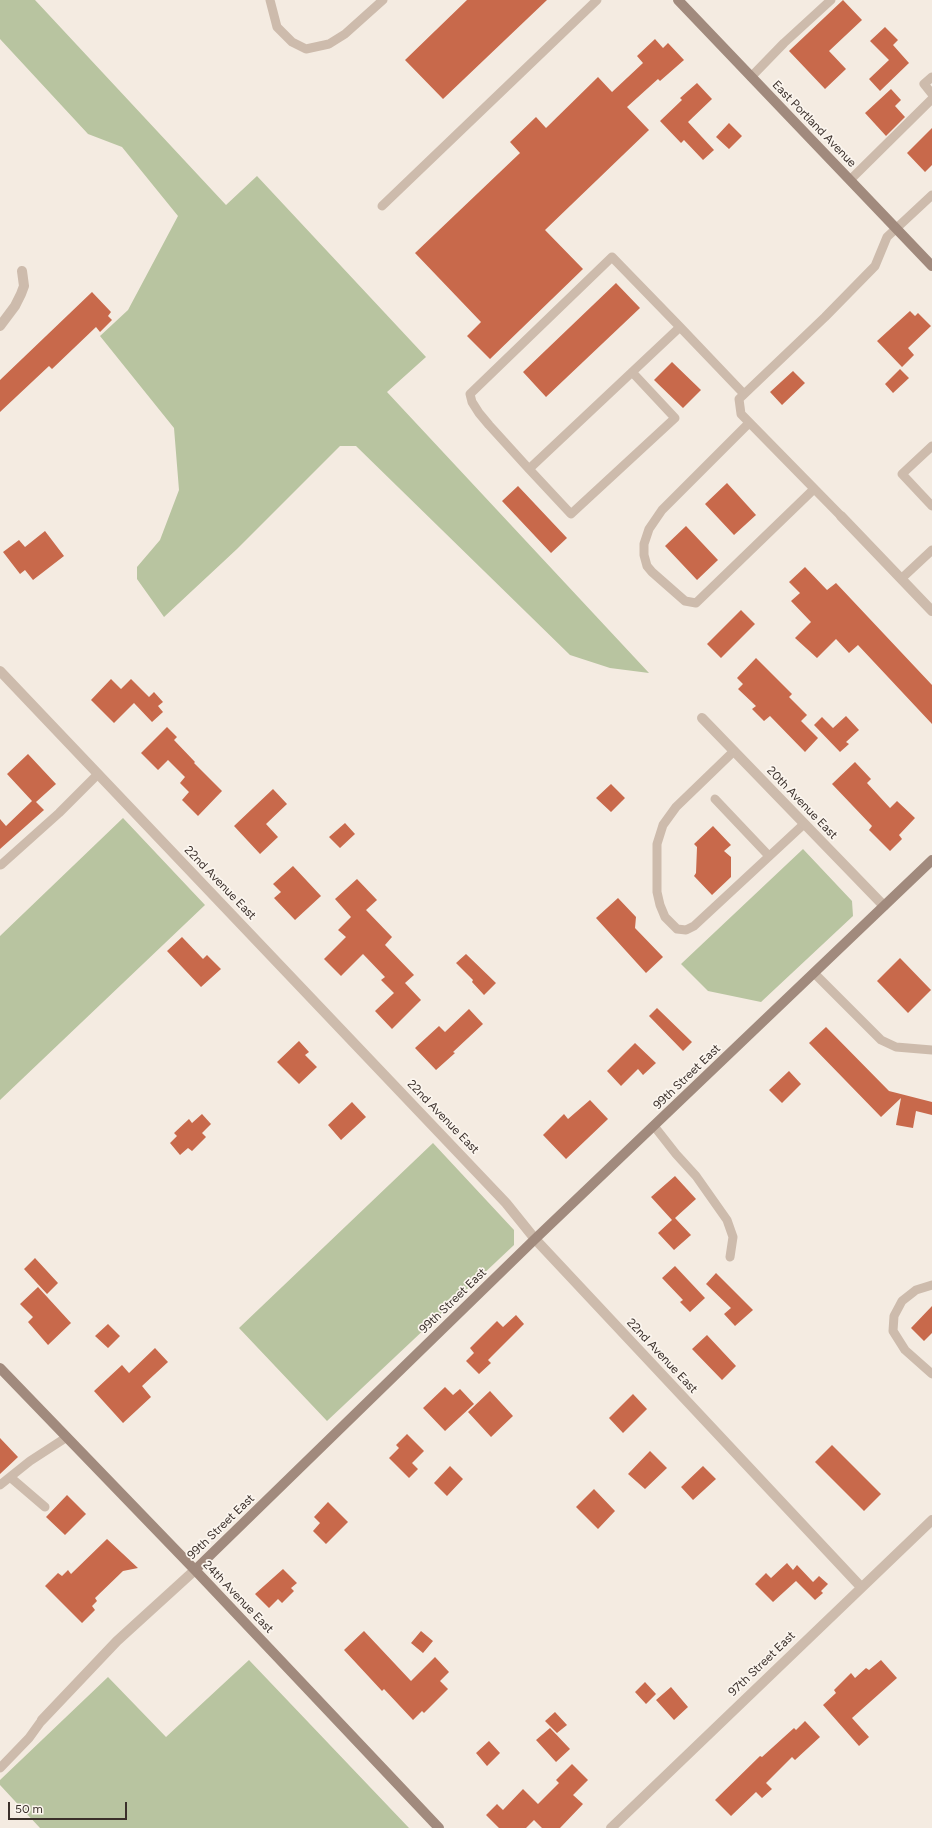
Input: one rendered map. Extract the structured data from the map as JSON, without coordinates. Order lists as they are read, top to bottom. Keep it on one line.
{"streets":{"street":["East Portland Avenue","20th Avenue East","22nd Avenue East","99th Street East","24th Avenue East","97th Street East"]},"crossings":[["20th Avenue East","99th Street East"],["22nd Avenue East","99th Street East"],["22nd Avenue East","97th Street East"],["99th Street East","24th Avenue East"]],"scale_bar":"50 m"}
